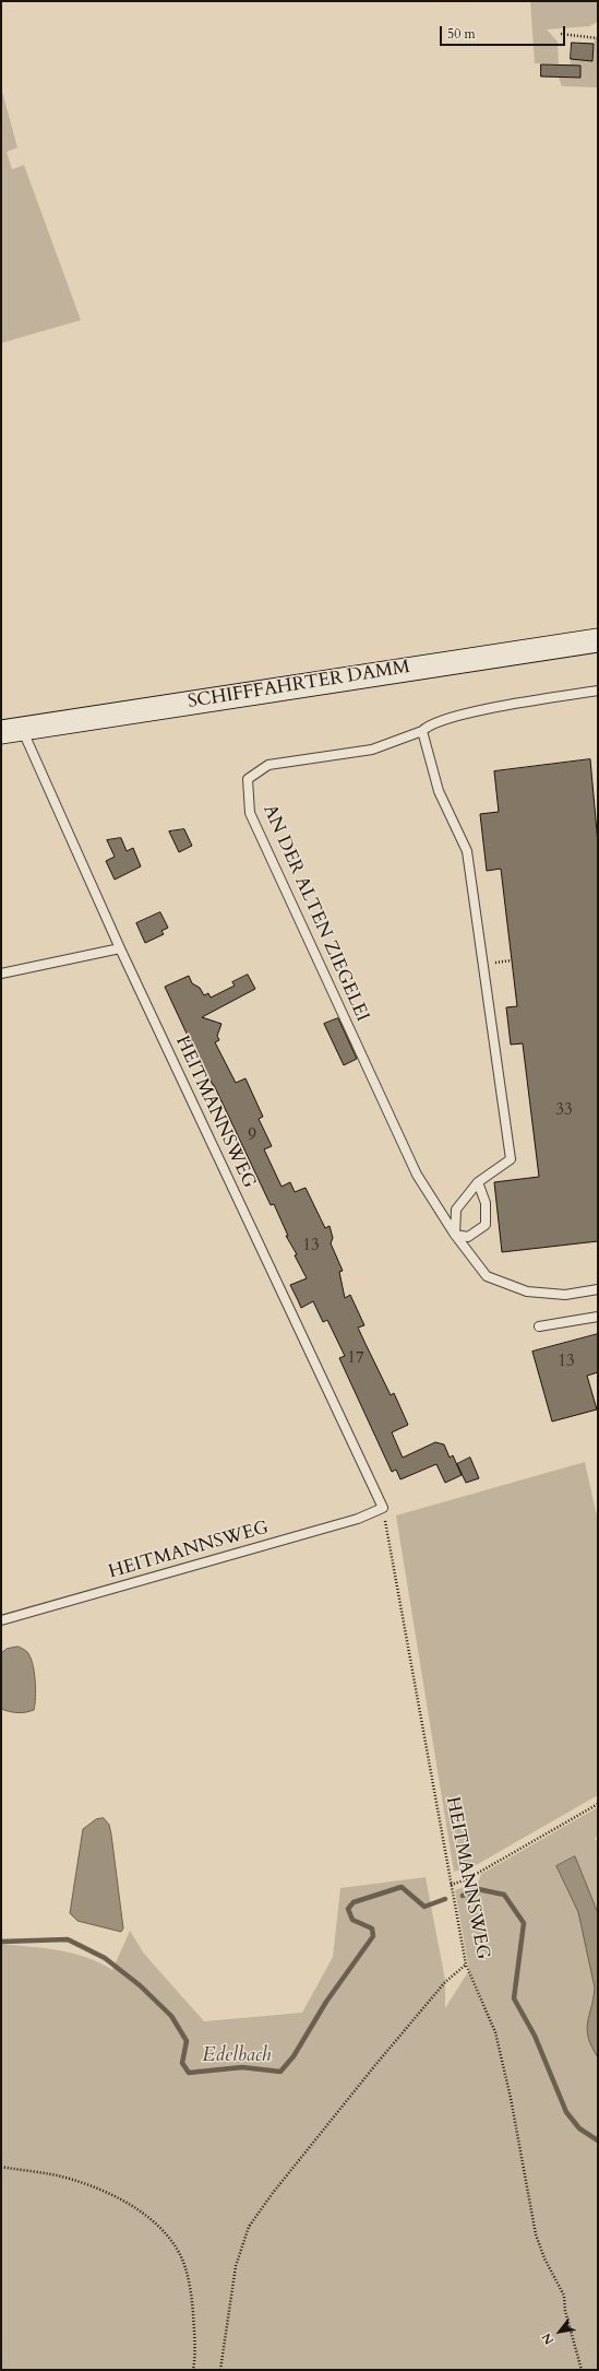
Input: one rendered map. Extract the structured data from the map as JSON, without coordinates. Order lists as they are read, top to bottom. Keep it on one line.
{"streets":{"main road":["SCHIFFFAHRTER DAMM"],"lane":["AN DER ALTEN ZIEGELEI","HEITMANNSWEG"]},"crossings":[["SCHIFFFAHRTER DAMM","HEITMANNSWEG"]],"water":["Edelbach"],"house_numbers":["33","9","13","17","13"],"scale_bar":"50 m","north":"bottom left"}
